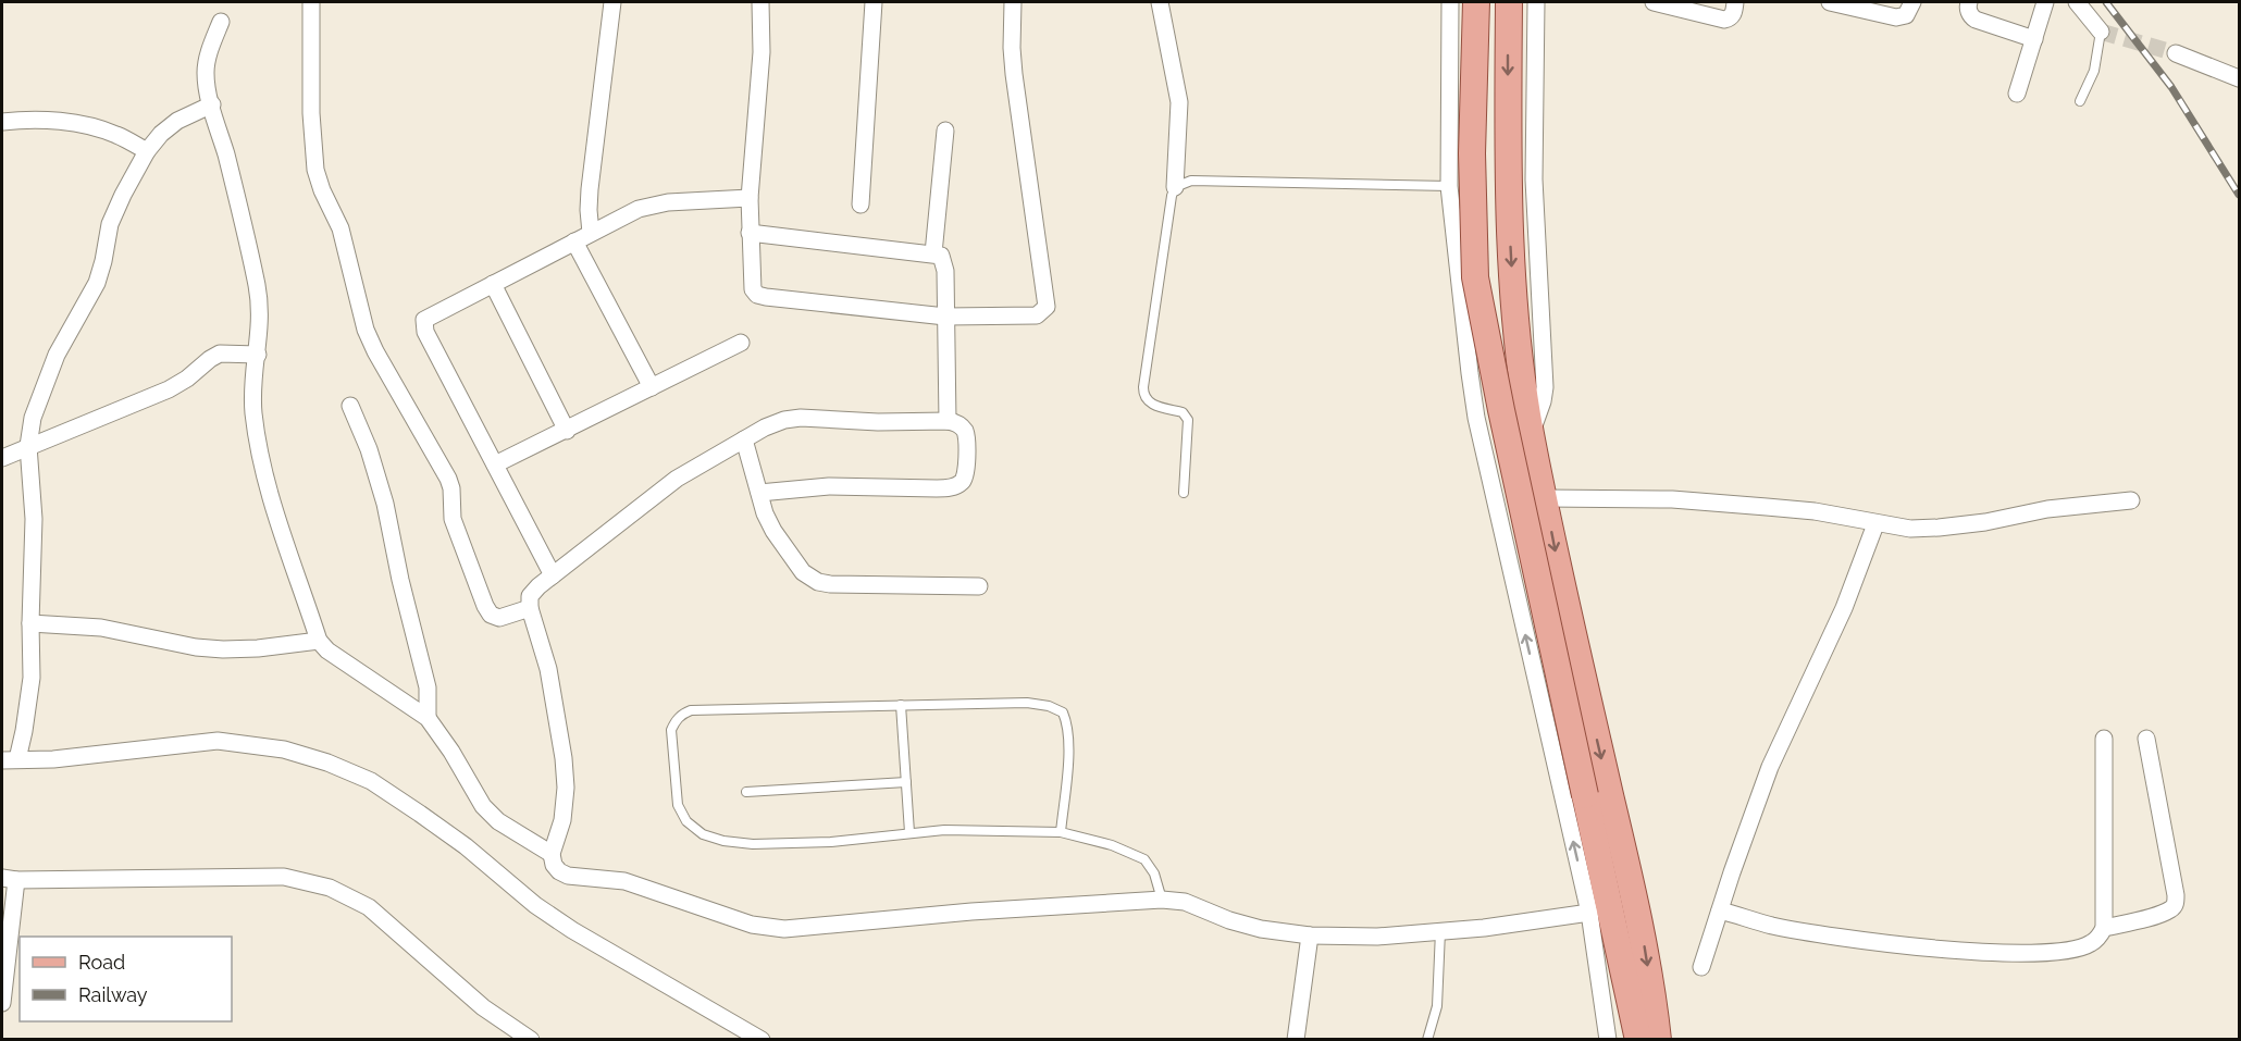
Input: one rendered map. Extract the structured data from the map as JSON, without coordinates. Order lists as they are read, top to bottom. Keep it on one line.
{"legend":["Road","Railway"]}
